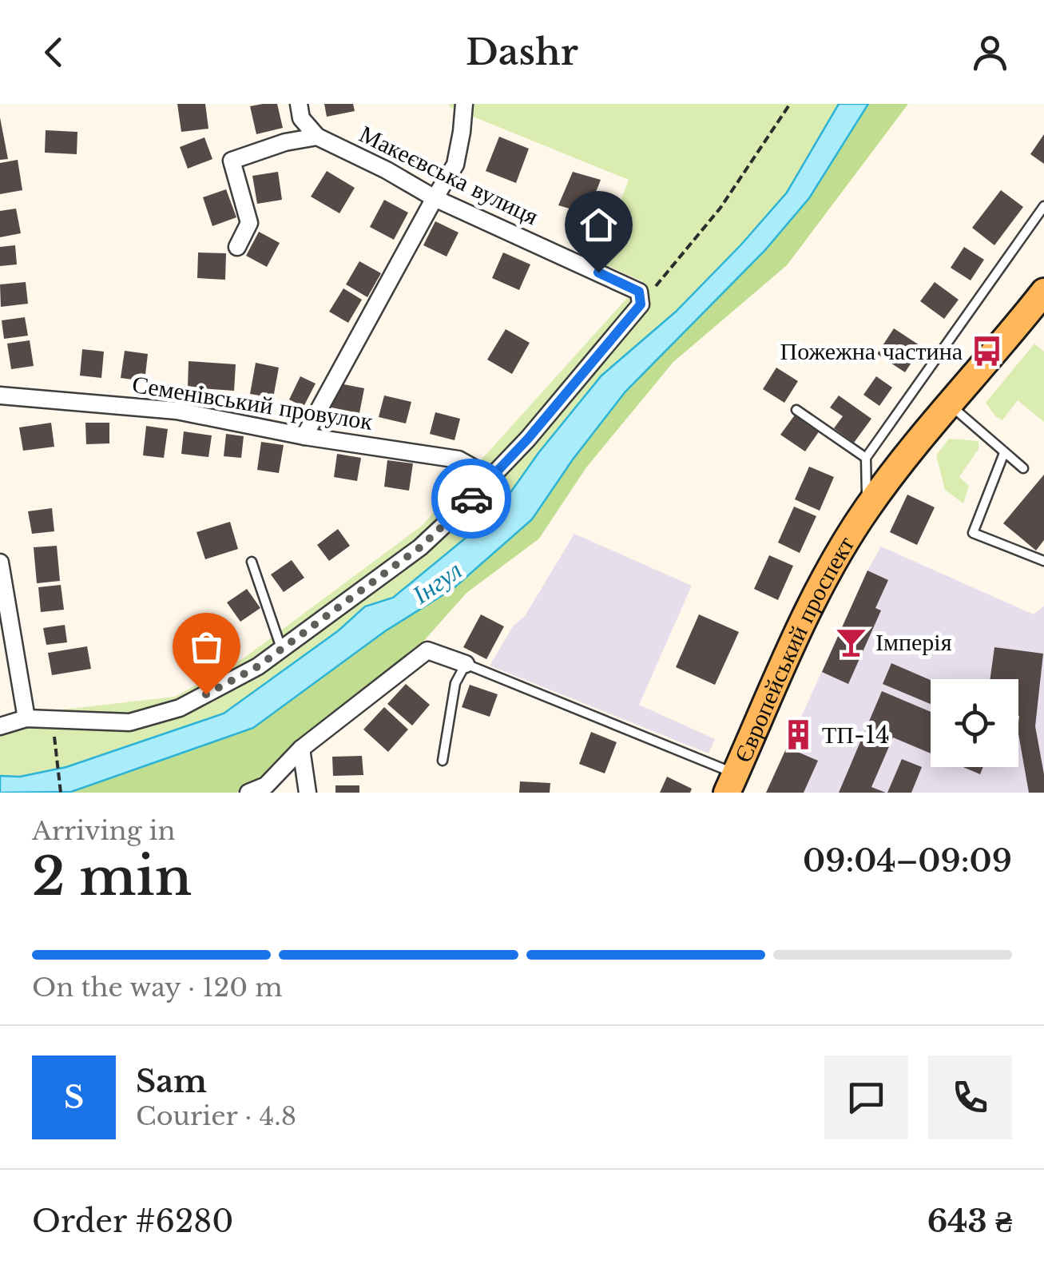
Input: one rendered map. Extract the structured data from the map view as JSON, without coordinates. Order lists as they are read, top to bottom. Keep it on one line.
{"streets":{"main road":["Європейський проспект"],"street":["Макеєвська вулиця","Семенівський провулок"]},"water":["Інгул"],"places":{"bus stop":["Пожежна частина"],"bar":["Імперія"],"building":["ТП-14"]},"page":{"header":"Dashr","heading":["2 min","Arriving in","09:04–09:09"],"panel":["Sam","Courier · 4.8","Order #6280","643 ₴"],"bar":"On the way · 120 m","round":"S"}}
